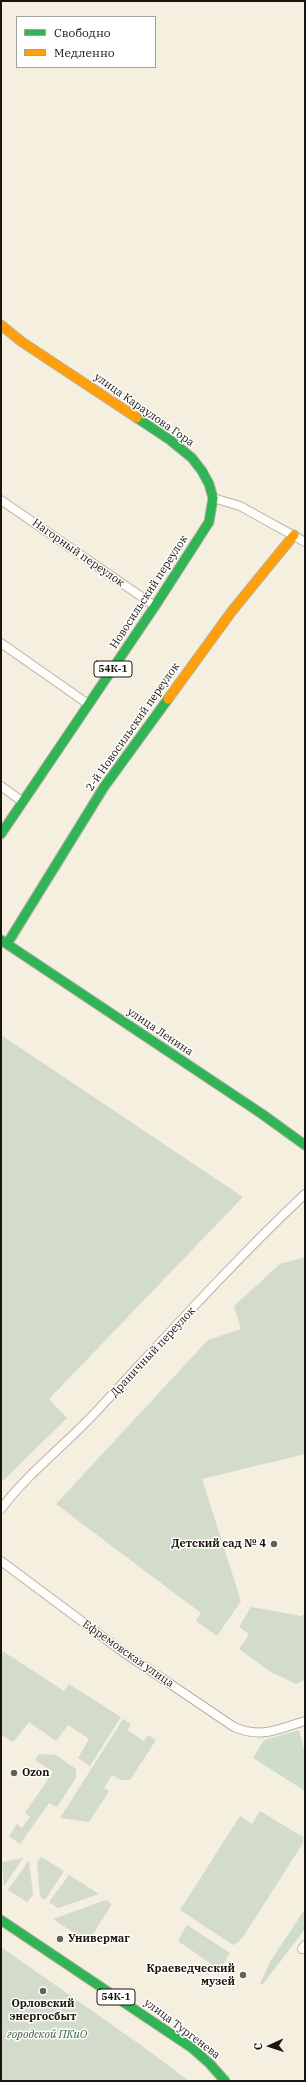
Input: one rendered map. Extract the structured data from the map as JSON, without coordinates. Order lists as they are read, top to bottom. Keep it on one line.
{"streets":{"main road":["улица Караулова Гора","Новосильский переулок","54К-1","2-й Новосильский переулок","улица Ленина","улица Тургенева"],"street":["Нагорный переулок","Драничный переулок","Ефремовская улица"]},"crossings":[["улица Караулова Гора","Новосильский переулок"],["Нагорный переулок","Новосильский переулок"],["2-й Новосильский переулок","улица Ленина"]],"parks":["городской ПКиО"],"places":["Детский сад № 4","Ozon","Универмаг","Краеведческий музей","Орловский энергосбыт"],"legend":["Свободно","Медленно"],"north":"left"}
